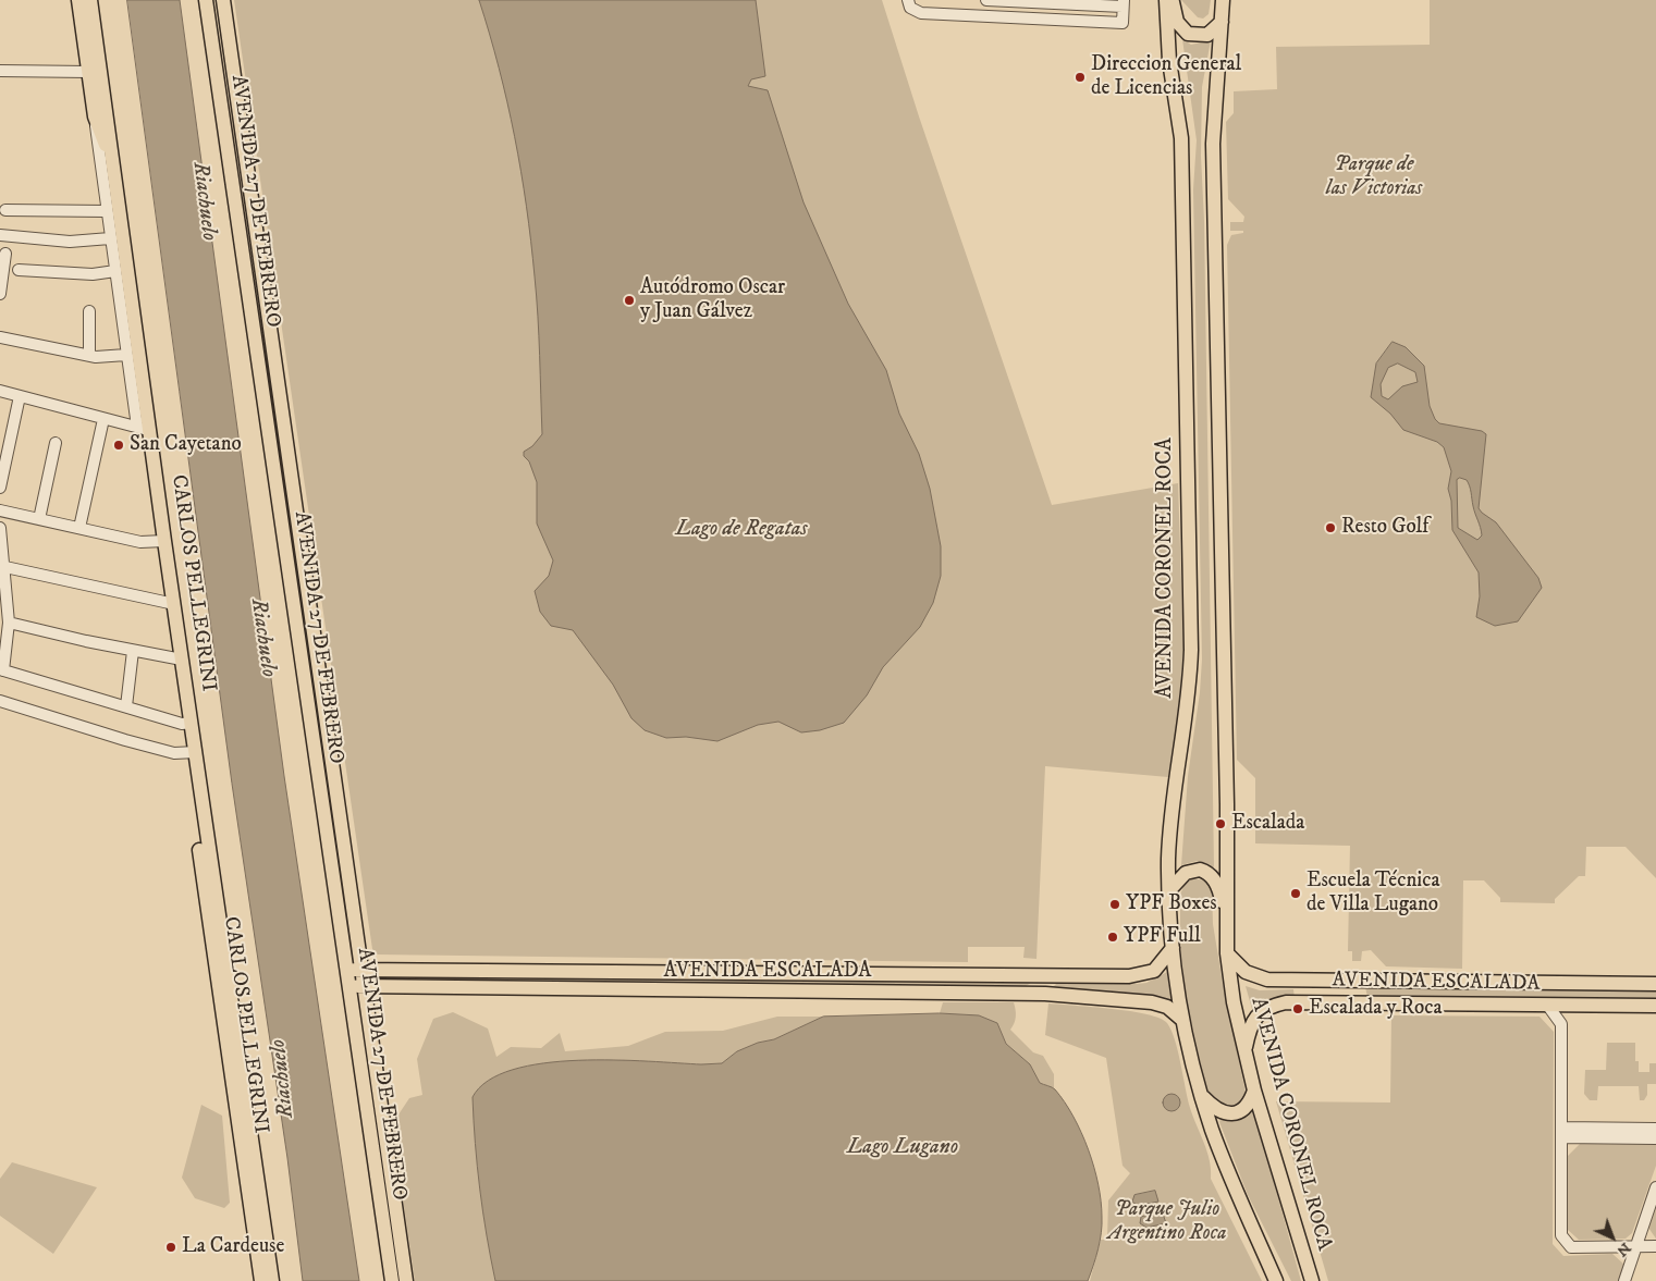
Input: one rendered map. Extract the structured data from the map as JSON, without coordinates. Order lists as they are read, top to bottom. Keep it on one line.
{"streets":{"main road":["AVENIDA 27 DE FEBRERO","AVENIDA CORONEL ROCA","CARLOS PELLEGRINI","AVENIDA ESCALADA"]},"crossings":[["AVENIDA 27 DE FEBRERO","AVENIDA ESCALADA"],["AVENIDA CORONEL ROCA","AVENIDA ESCALADA"]],"water":["Riachuelo","Lago de Regatas","Lago Lugano"],"parks":["Parque de las Victorias","Parque Julio Argentino Roca"],"places":["Direccion General de Licencias","Autódromo Oscar y Juan Gálvez","San Cayetano","Resto Golf","Escalada","Escuela Técnica de Villa Lugano","YPF Boxes","YPF Full","Escalada y Roca","La Cardeuse"],"north":"bottom right"}
